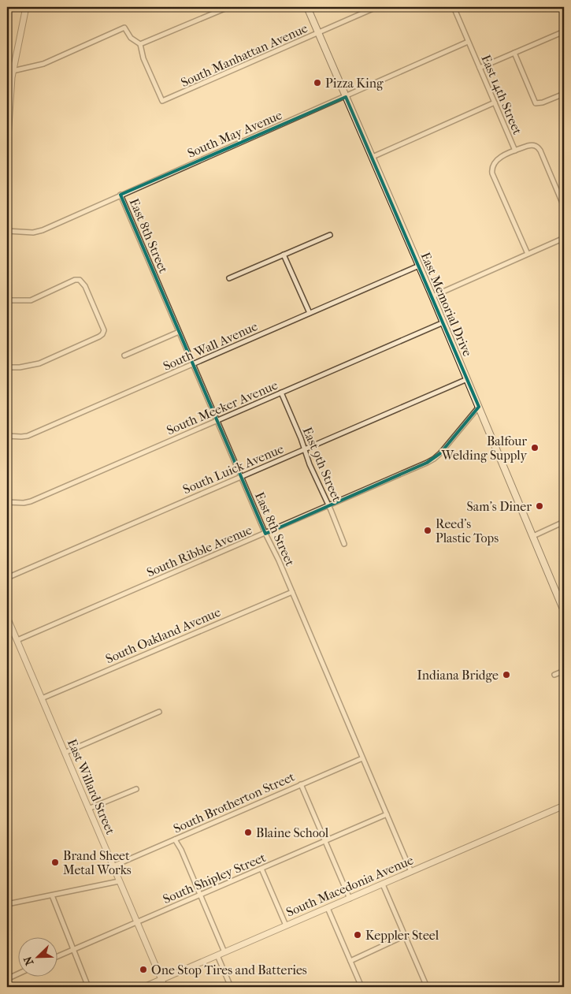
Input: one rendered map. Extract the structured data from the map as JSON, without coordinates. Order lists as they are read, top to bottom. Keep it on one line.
{"streets":{"main road":["East Memorial Drive"],"street":["South Manhattan Avenue","East 14th Street","South May Avenue","East 8th Street","South Wall Avenue","South Meeker Avenue","East 9th Street","South Luick Avenue","South Ribble Avenue","South Oakland Avenue","East Willard Street","South Brotherton Street","South Shipley Street","South Macedonia Avenue"]},"crossings":[["South Manhattan Avenue","East Memorial Drive"],["East 14th Street","South May Avenue"],["South May Avenue","East 8th Street"],["South May Avenue","East Memorial Drive"],["East 8th Street","South Wall Avenue"],["East 8th Street","South Meeker Avenue"],["East 8th Street","South Luick Avenue"],["East 8th Street","South Ribble Avenue"],["East 8th Street","South Oakland Avenue"],["East 8th Street","South Brotherton Street"],["East 8th Street","South Shipley Street"],["East 8th Street","South Macedonia Avenue"],["East Memorial Drive","South Wall Avenue"],["East Memorial Drive","South Meeker Avenue"],["East Memorial Drive","South Luick Avenue"],["East Memorial Drive","South Ribble Avenue"],["South Meeker Avenue","East 9th Street"],["East 9th Street","South Luick Avenue"],["East 9th Street","South Ribble Avenue"],["South Ribble Avenue","East Willard Street"],["South Oakland Avenue","East Willard Street"],["East Willard Street","South Brotherton Street"],["East Willard Street","South Shipley Street"],["East Willard Street","South Macedonia Avenue"]],"places":["Pizza King","Balfour Welding Supply","Sam's Diner","Reed's Plastic Tops","Indiana Bridge","Blaine School","Brand Sheet Metal Works","Keppler Steel","One Stop Tires and Batteries"],"north":"bottom left"}
